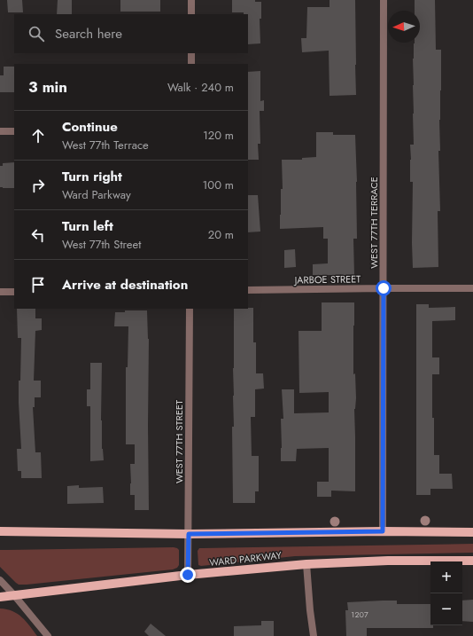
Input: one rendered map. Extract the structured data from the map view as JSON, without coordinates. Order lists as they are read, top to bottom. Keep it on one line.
{"streets":{"main road":["WARD PARKWAY"],"street":["WEST 77TH TERRACE","JARBOE STREET","WEST 77TH STREET"]},"crossings":[["WEST 77TH TERRACE","JARBOE STREET"],["WEST 77TH STREET","WARD PARKWAY"]],"house_numbers":["1207"],"north":"left","page":{"search":"Search here","heading":["3 min","Walk · 240 m"],"list":[["Continue","West 77th Terrace","120 m"],["Turn right","Ward Parkway","100 m"],["Turn left","West 77th Street","20 m"],"Arrive at destination"],"map_buttons":["+","−"]}}
